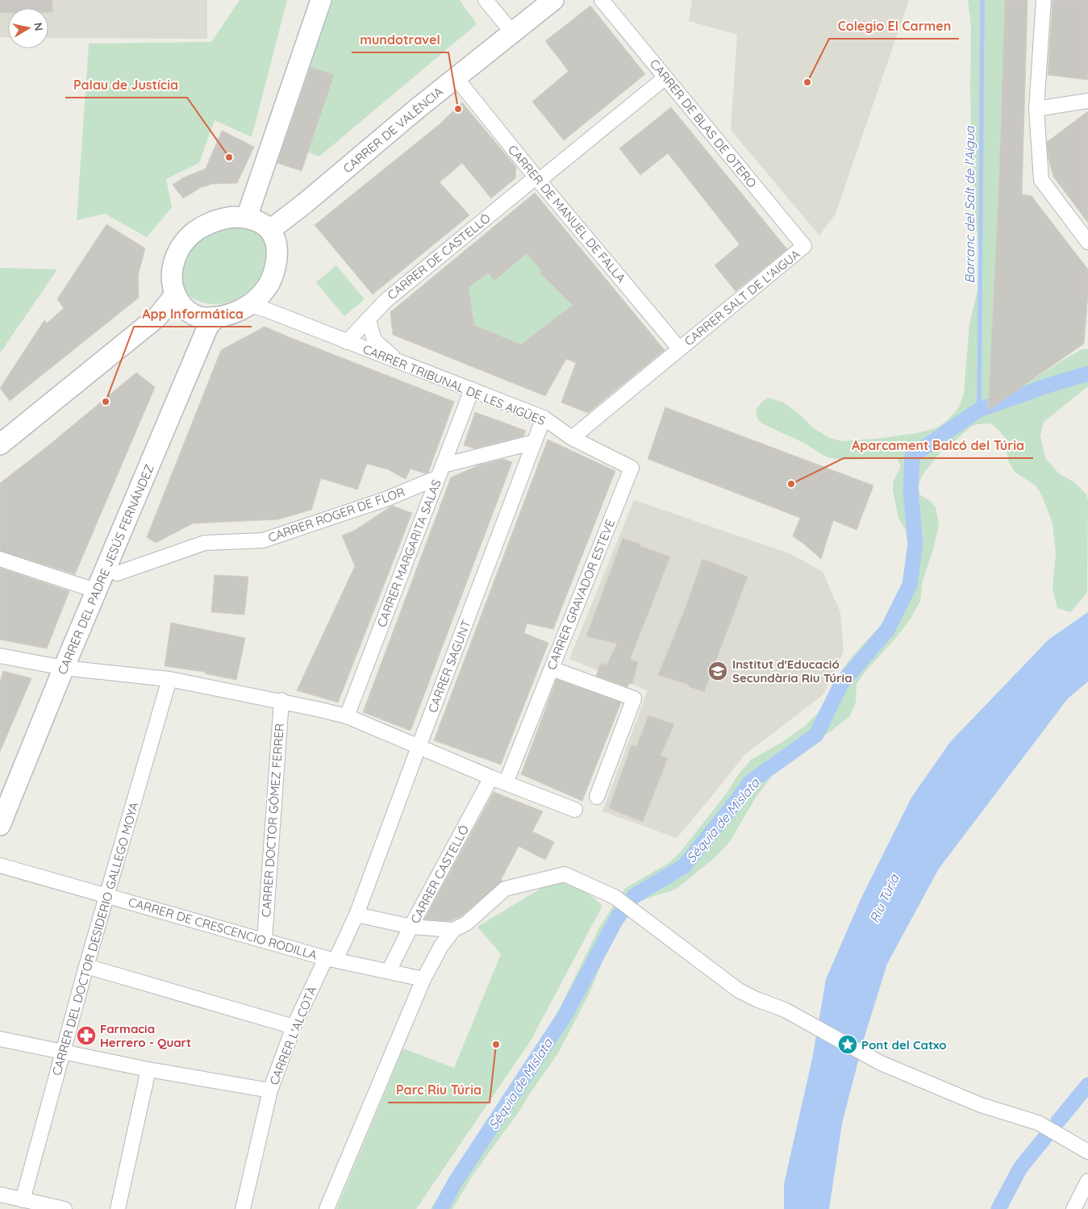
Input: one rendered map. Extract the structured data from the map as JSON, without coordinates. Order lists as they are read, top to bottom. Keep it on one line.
{"streets":{"main road":["CARRER DE VALÈNCIA","CARRER DEL PADRE JESÚS FERNÁNDEZ"],"street":["CARRER DE BLAS DE OTERO","CARRER DE MANUEL DE FALLA","CARRER DE CASTELLÓ","CARRER SALT DE L'AIGUA","CARRER TRIBUNAL DE LES AIGÜES","CARRER ROGER DE FLOR","CARRER MARGARITA SALAS","CARRER GRAVADOR ESTEVE","CARRER SAGUNT","CARRER DOCTOR GÓMEZ FERRER","CARRER CASTELLÓ","CARRER DE CRESCENCIO RODILLA","CARRER DEL DOCTOR DESIDERIO GALLEGO MOYA","CARRER L'ALCOTÀ"]},"crossings":[["CARRER DE BLAS DE OTERO","CARRER DE CASTELLÓ"],["CARRER DE BLAS DE OTERO","CARRER SALT DE L'AIGUA"],["CARRER DE VALÈNCIA","CARRER DE MANUEL DE FALLA"],["CARRER DE VALÈNCIA","CARRER TRIBUNAL DE LES AIGÜES"],["CARRER DE VALÈNCIA","CARRER DEL PADRE JESÚS FERNÁNDEZ"],["CARRER DE MANUEL DE FALLA","CARRER DE CASTELLÓ"],["CARRER DE MANUEL DE FALLA","CARRER SALT DE L'AIGUA"],["CARRER DE CASTELLÓ","CARRER TRIBUNAL DE LES AIGÜES"],["CARRER TRIBUNAL DE LES AIGÜES","CARRER MARGARITA SALAS"],["CARRER TRIBUNAL DE LES AIGÜES","CARRER DEL PADRE JESÚS FERNÁNDEZ"],["CARRER TRIBUNAL DE LES AIGÜES","CARRER GRAVADOR ESTEVE"],["CARRER TRIBUNAL DE LES AIGÜES","CARRER SAGUNT"],["CARRER ROGER DE FLOR","CARRER MARGARITA SALAS"],["CARRER ROGER DE FLOR","CARRER SAGUNT"],["CARRER SAGUNT","CARRER L'ALCOTÀ"],["CARRER DOCTOR GÓMEZ FERRER","CARRER DE CRESCENCIO RODILLA"],["CARRER CASTELLÓ","CARRER DE CRESCENCIO RODILLA"],["CARRER DE CRESCENCIO RODILLA","CARRER DEL DOCTOR DESIDERIO GALLEGO MOYA"],["CARRER DE CRESCENCIO RODILLA","CARRER L'ALCOTÀ"]],"water":["Barranc del Salt de l'Aigua","Séquia de Mislata","Riu Túria"],"places":{"other":["Colegio El Carmen","mundotravel","Palau de Justícia","App Informática","Aparcament Balcó del Túria","Parc Riu Túria"],"school or university":["Institut d'Educació Secundària Riu Túria"],"pharmacy":["Farmacia Herrero - Quart"],"place":["Pont del Catxo"]},"north":"right"}
